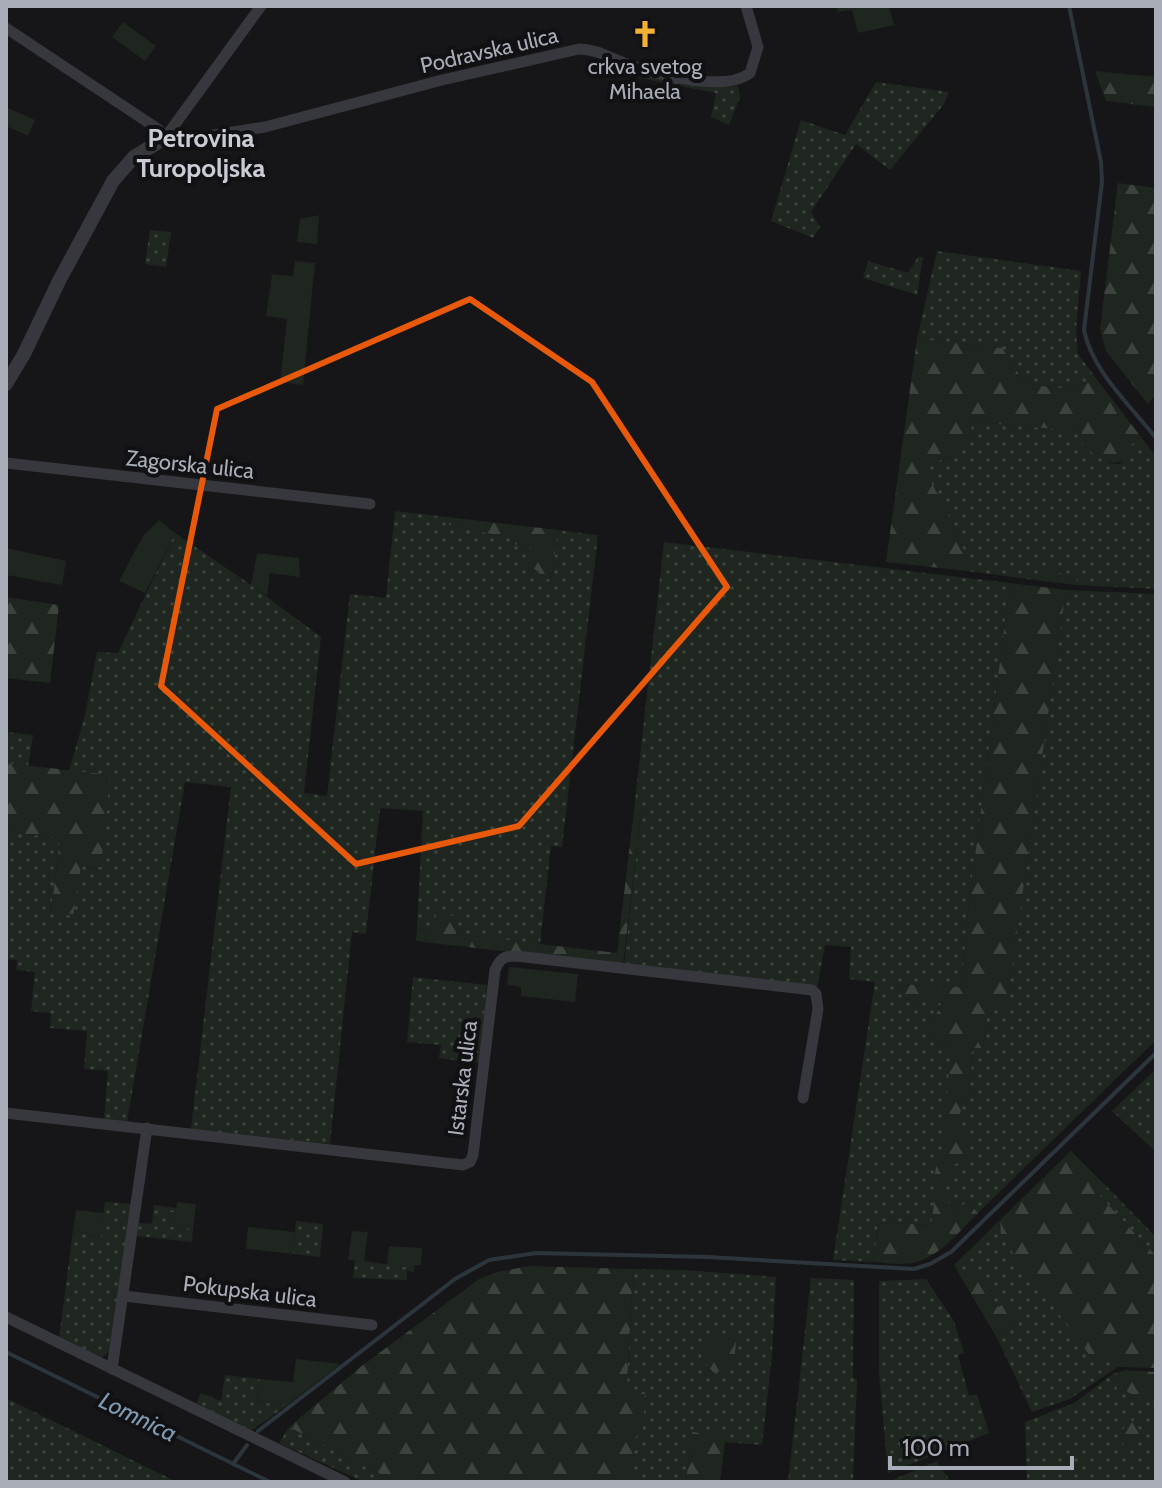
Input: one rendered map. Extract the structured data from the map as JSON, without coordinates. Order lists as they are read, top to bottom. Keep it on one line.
{"streets":{"street":["Podravska ulica","Zagorska ulica","Istarska ulica","Pokupska ulica"]},"districts":["Petrovina Turopoljska"],"water":["Lomnica"],"places":{"church":["crkva svetog Mihaela"]},"scale_bar":"100 m"}
